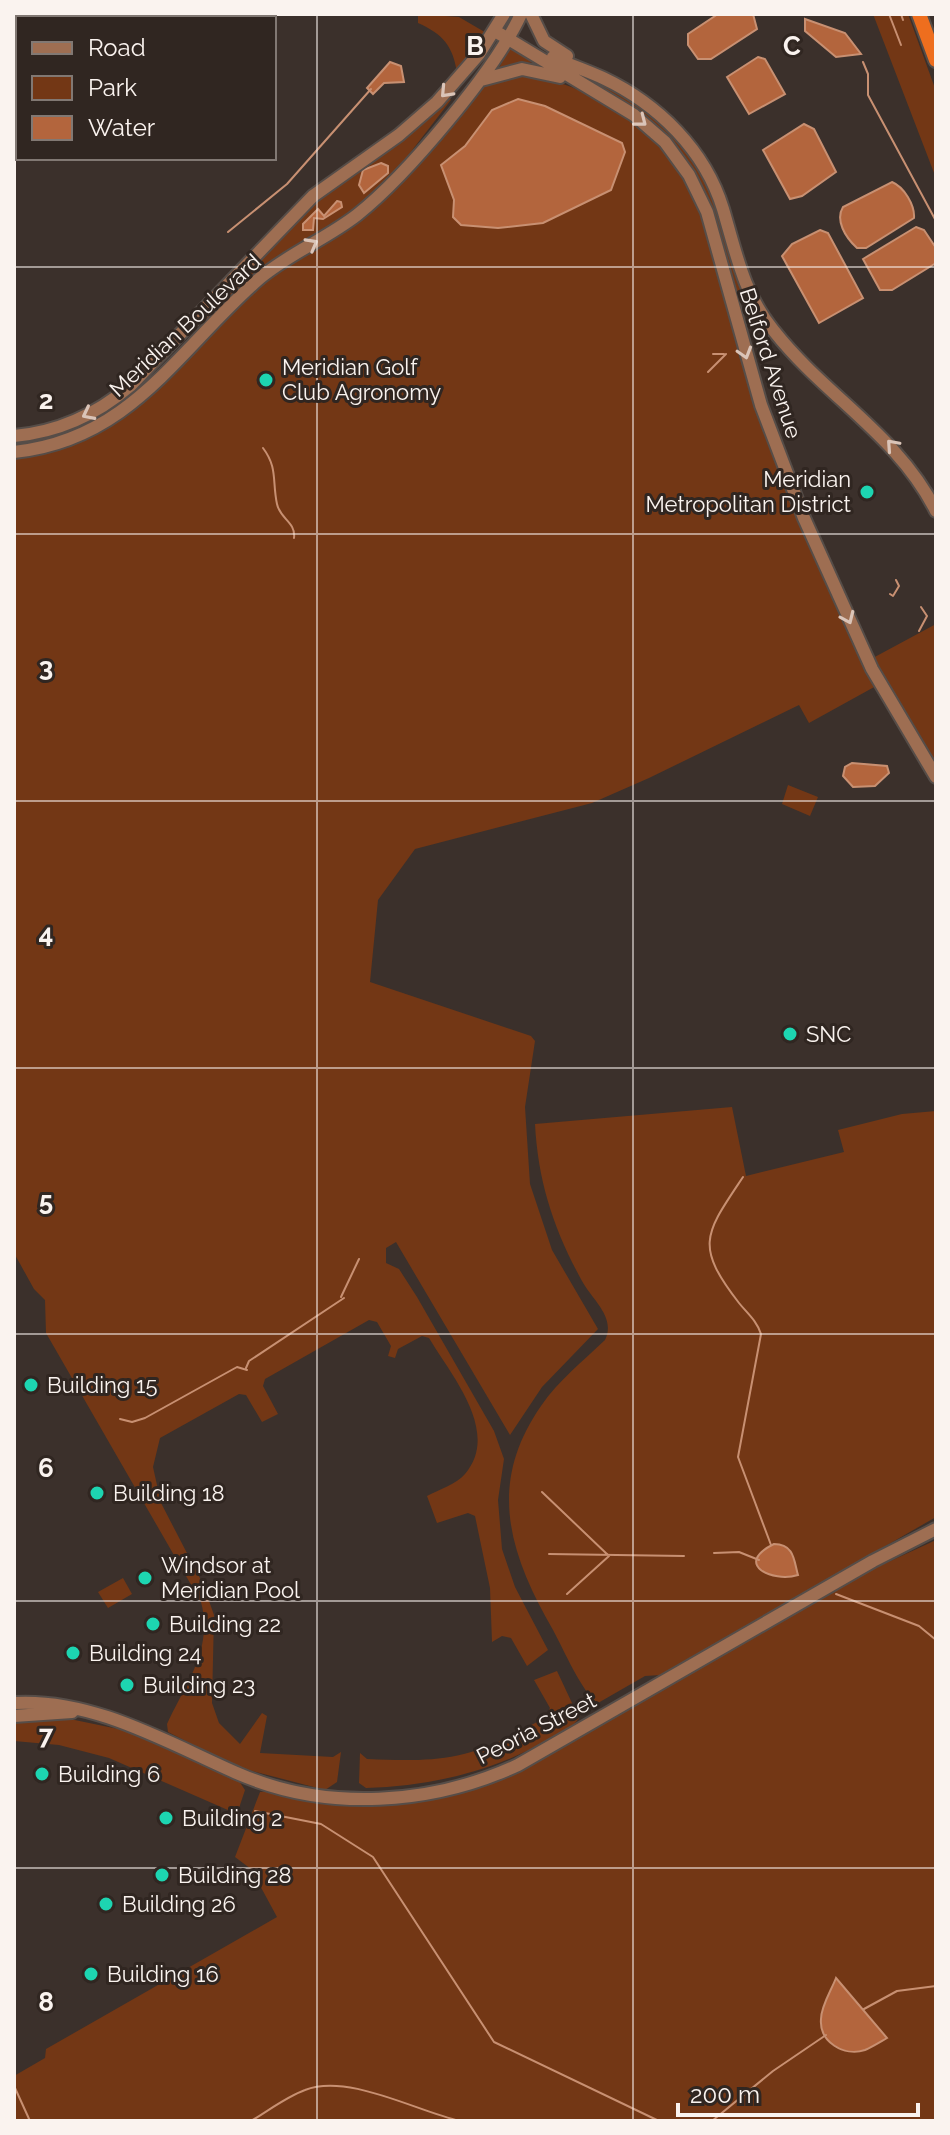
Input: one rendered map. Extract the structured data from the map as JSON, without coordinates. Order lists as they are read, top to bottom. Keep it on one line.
{"streets":{"main road":["Meridian Boulevard","Belford Avenue","Peoria Street"]},"crossings":[["Meridian Boulevard","Belford Avenue"]],"places":["Meridian Golf Club Agronomy","Meridian Metropolitan District","SNC","Building 15","Building 18","Windsor at Meridian Pool","Building 22","Building 24","Building 23","Building 6","Building 2","Building 28","Building 26","Building 16"],"legend":["Road","Park","Water"],"scale_bar":"200 m","grid":{"columns":["B","C"],"rows":["2","3","4","5","6","7","8"]}}
